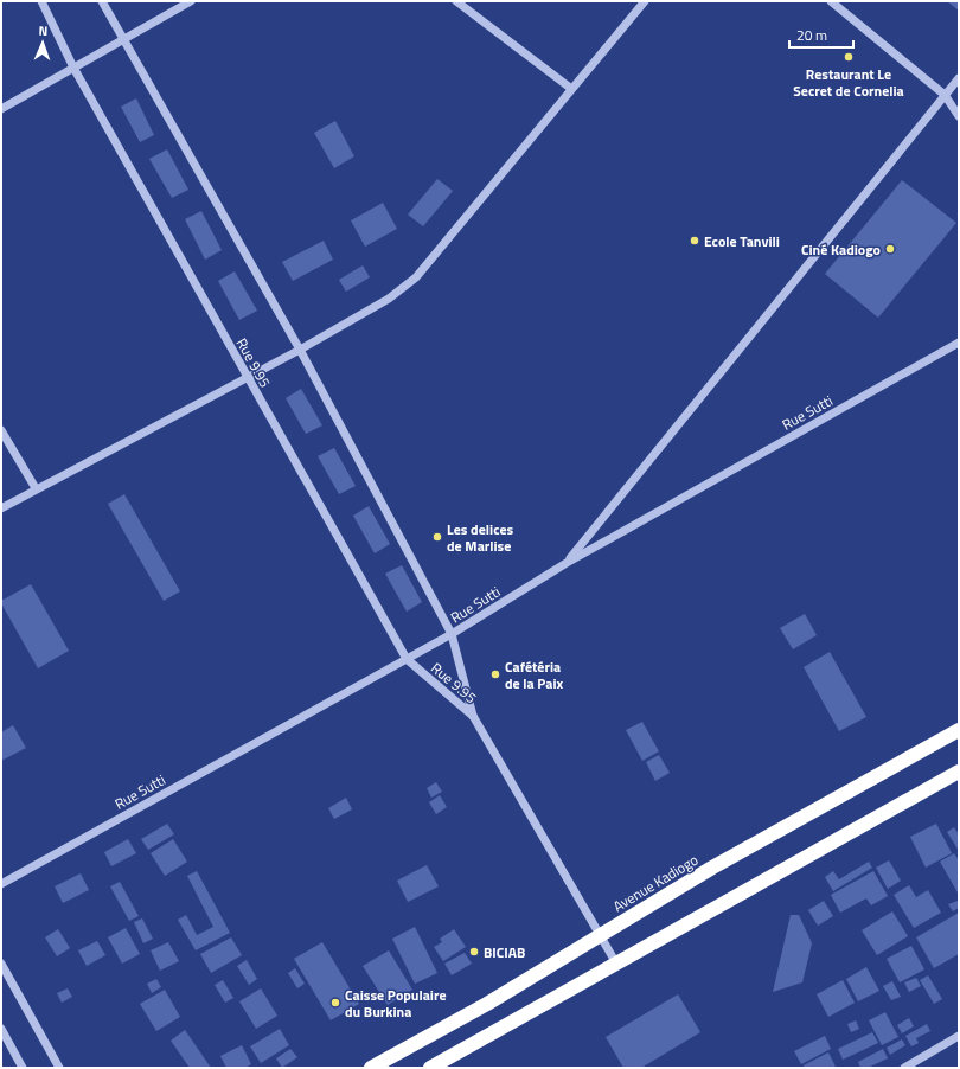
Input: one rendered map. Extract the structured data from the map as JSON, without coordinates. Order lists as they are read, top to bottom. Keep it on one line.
{"streets":{"highway":["Avenue Kadiogo"],"street":["Rue 9.95","Rue Sutti"]},"crossings":[["Rue 9.95","Rue Sutti"],["Rue 9.95","Avenue Kadiogo"]],"places":["Restaurant Le Secret de Cornelia","Ecole Tanvili","Ciné Kadiogo","Les delices de Marlise","Cafétéria de la Paix","BICIAB","Caisse Populaire du Burkina"],"scale_bar":"20 m","north":"top"}
